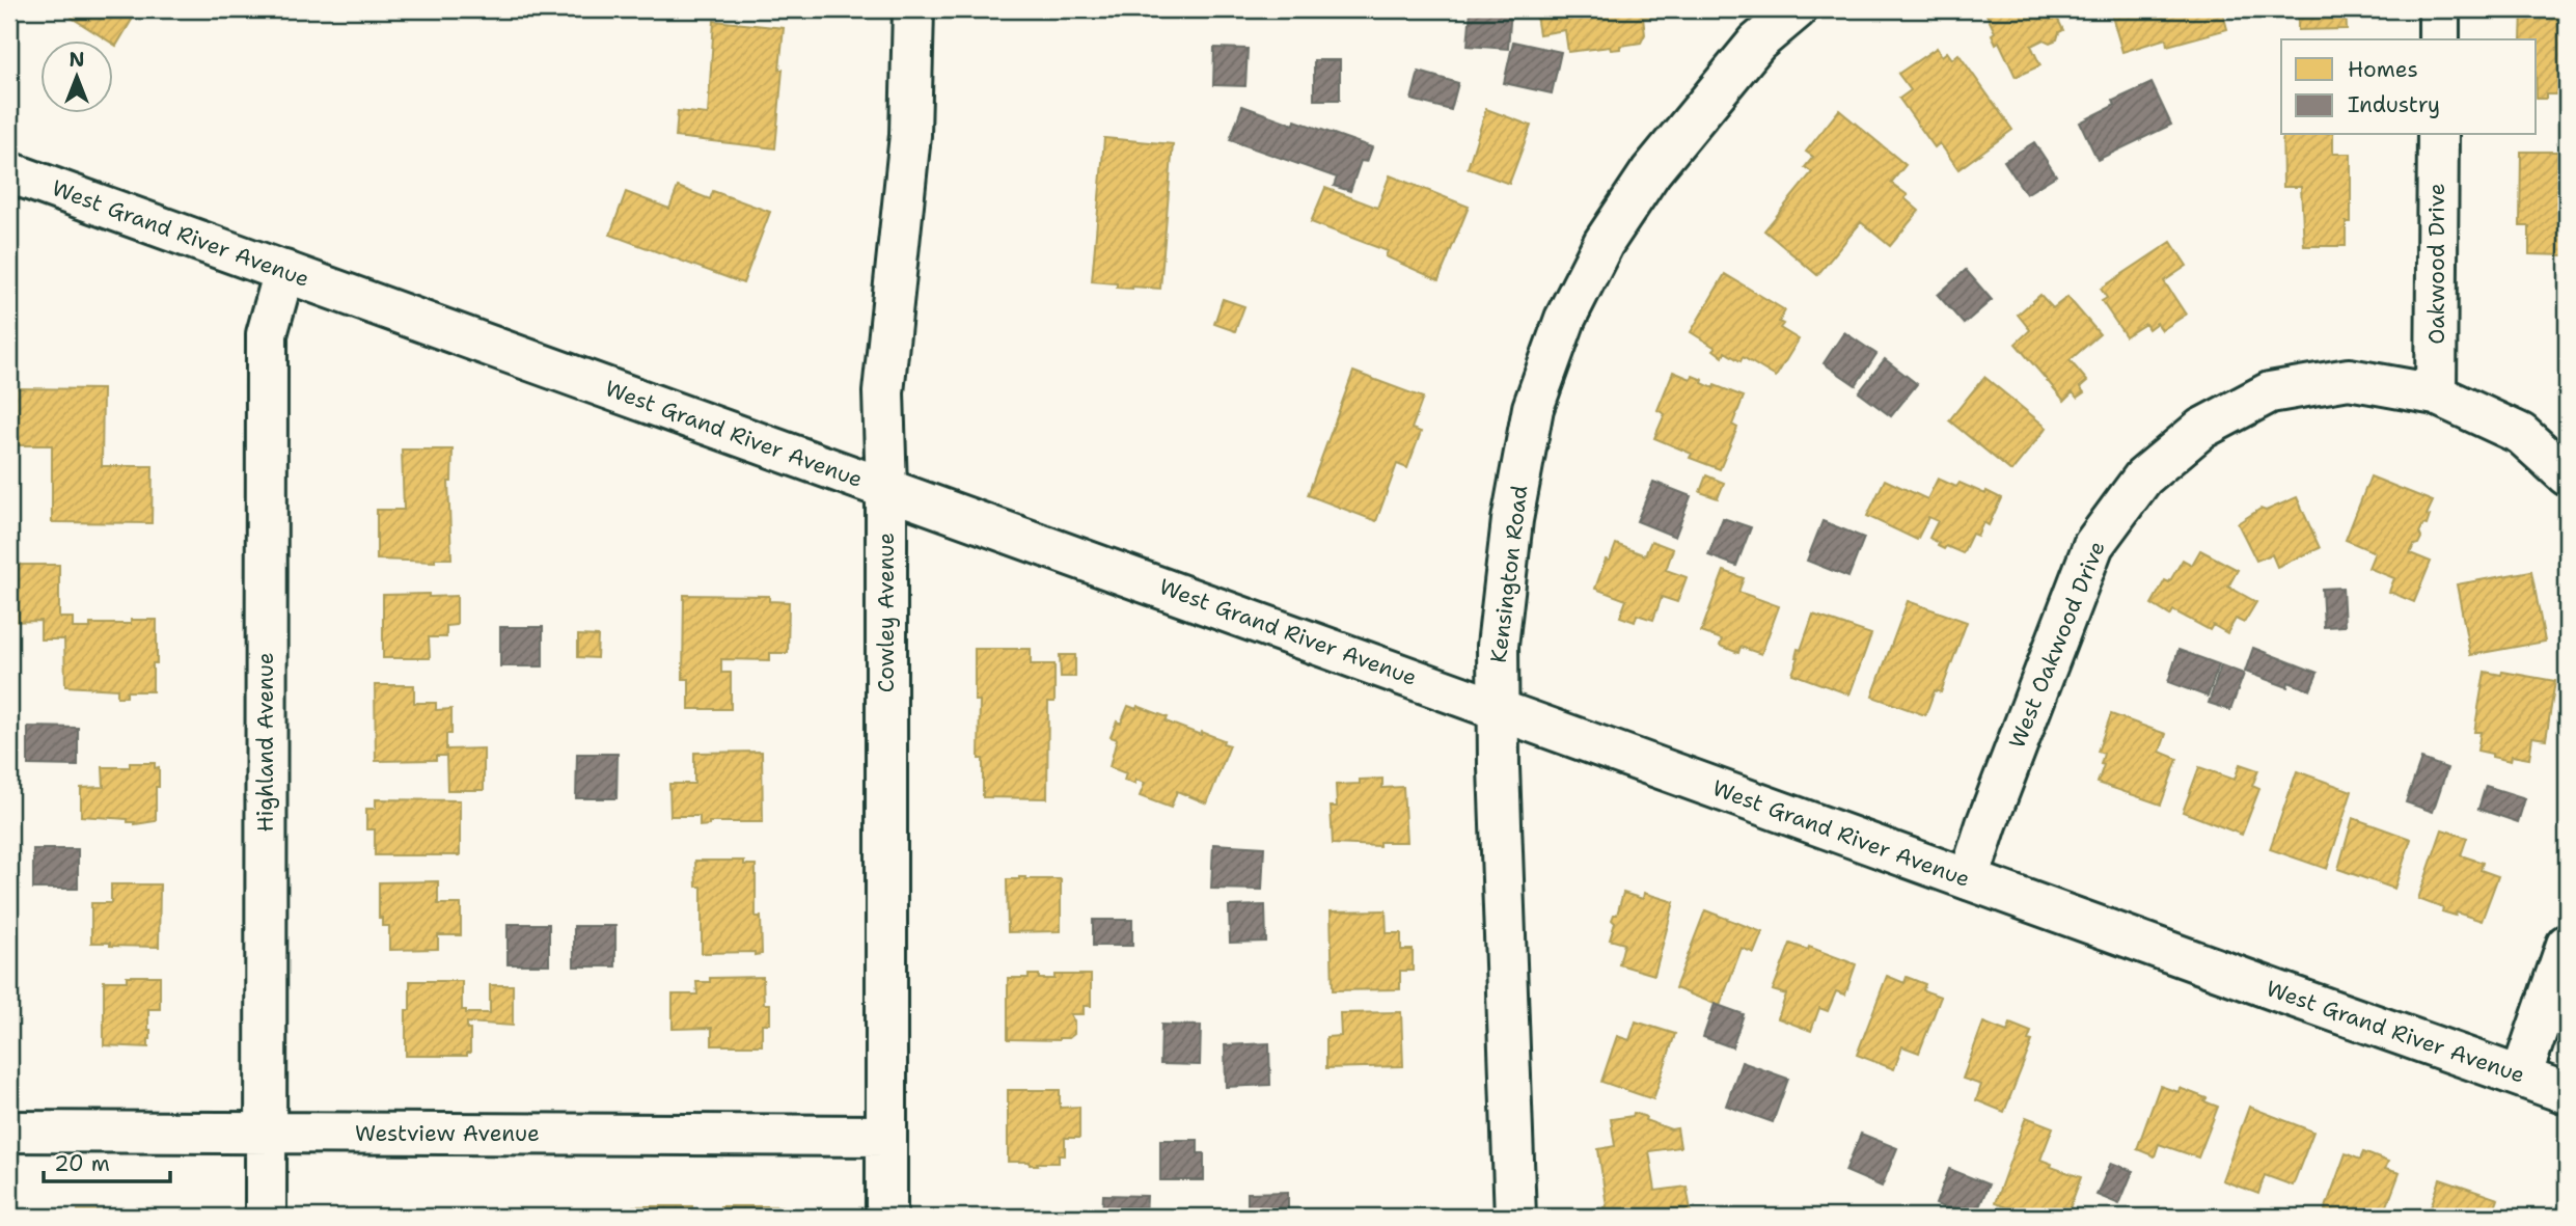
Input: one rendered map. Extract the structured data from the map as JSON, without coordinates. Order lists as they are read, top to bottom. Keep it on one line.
{"streets":{"street":["West Grand River Avenue","Oakwood Drive","Kensington Road","Cowley Avenue","West Oakwood Drive","Highland Avenue","Westview Avenue"]},"crossings":[["West Grand River Avenue","Kensington Road"],["West Grand River Avenue","Cowley Avenue"],["West Grand River Avenue","West Oakwood Drive"],["West Grand River Avenue","Highland Avenue"],["Oakwood Drive","West Oakwood Drive"],["Cowley Avenue","Westview Avenue"],["Highland Avenue","Westview Avenue"]],"legend":["Homes","Industry"],"scale_bar":"20 m","north":"top"}
